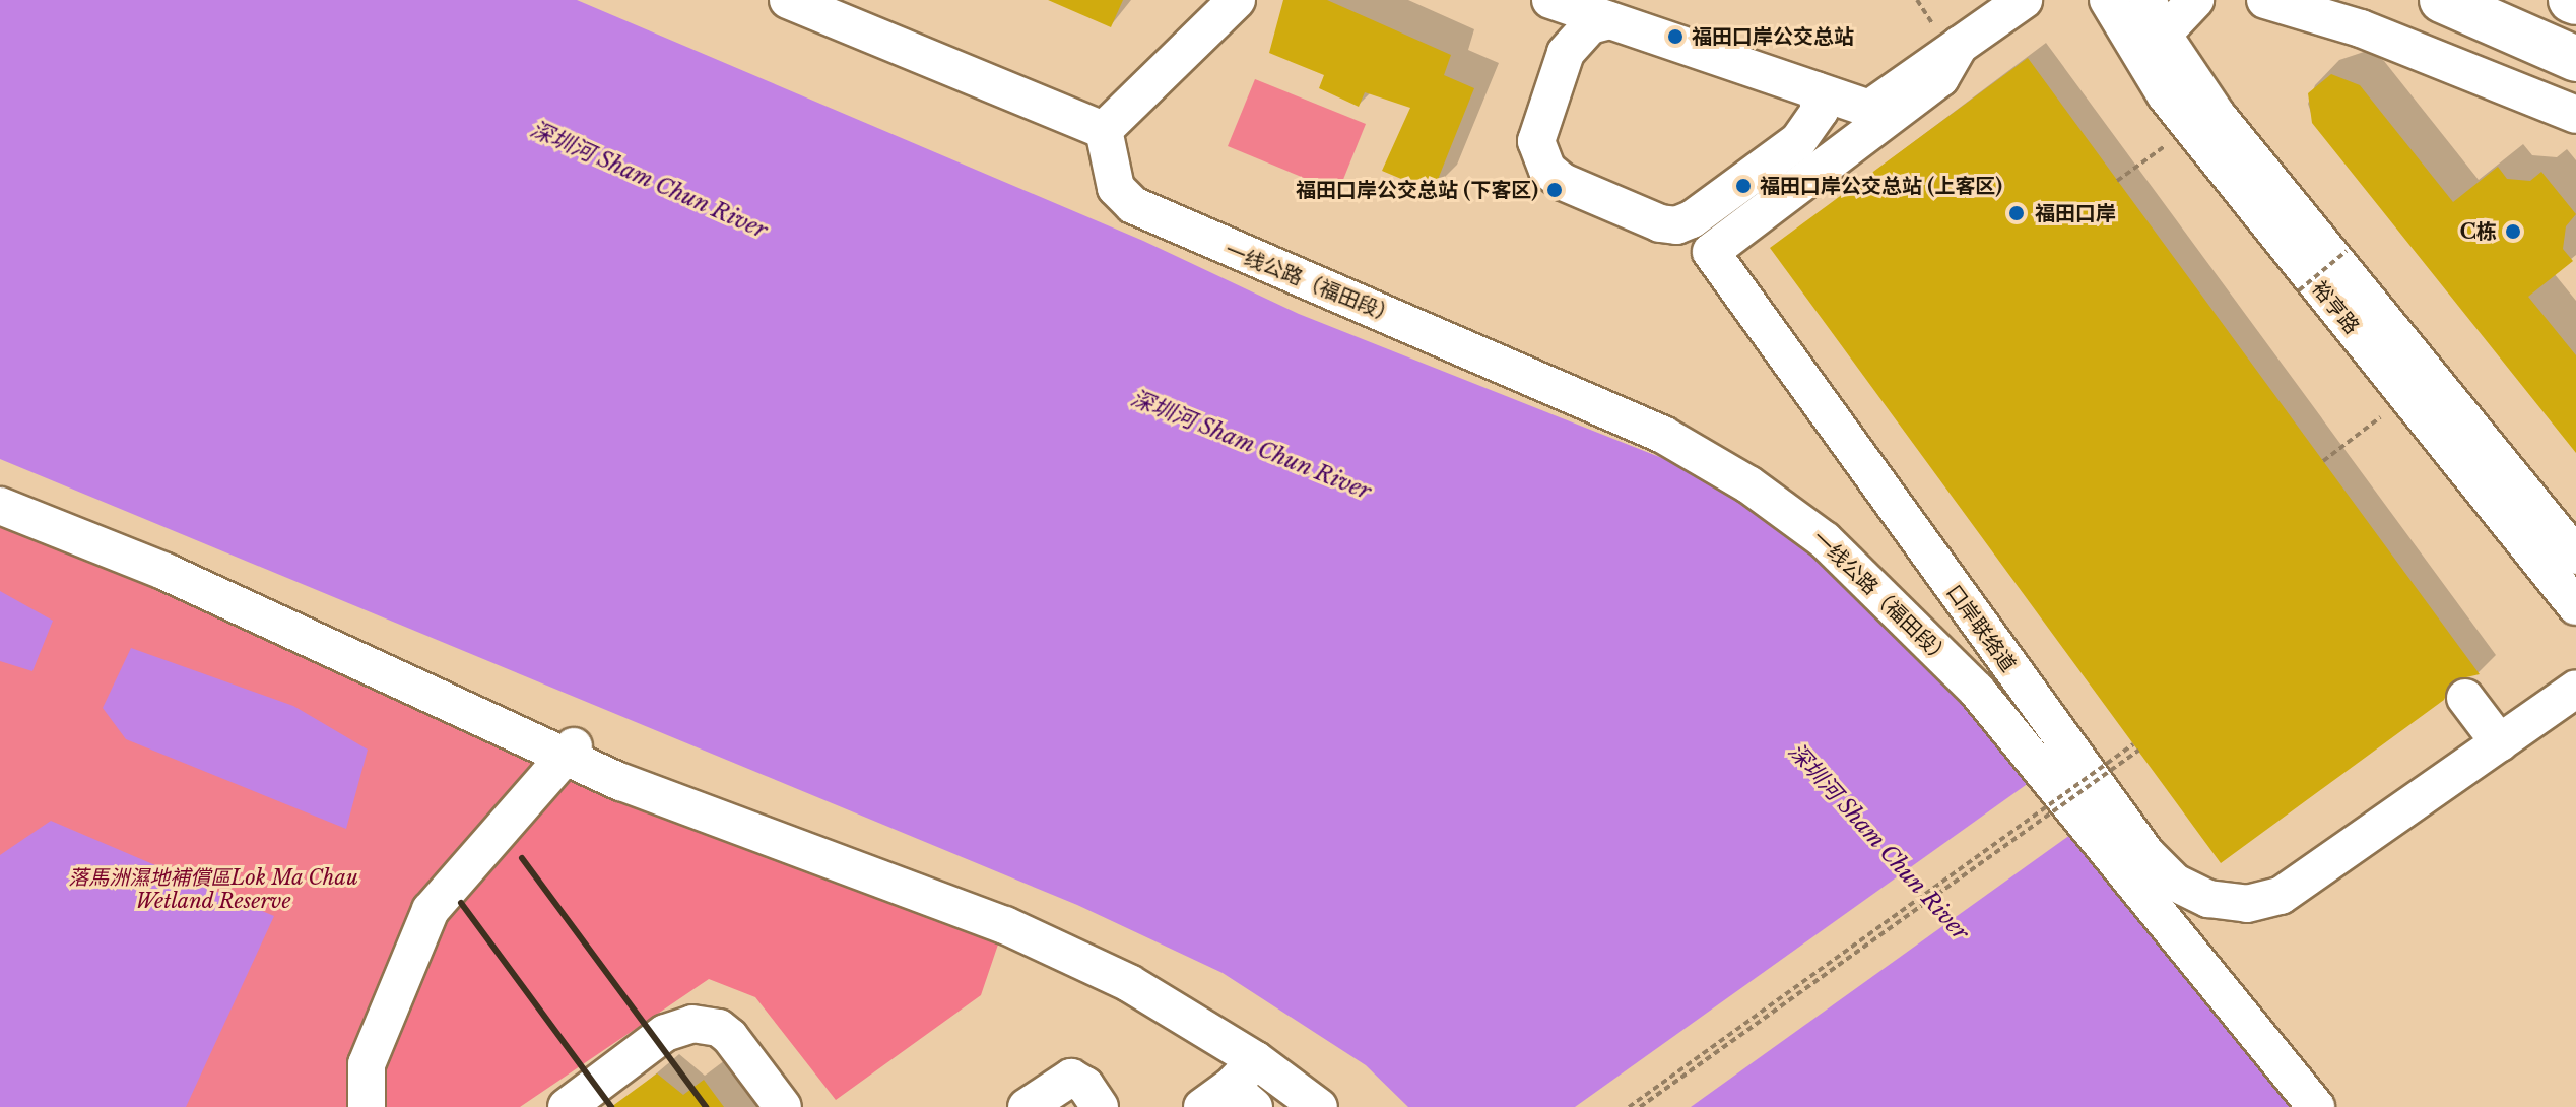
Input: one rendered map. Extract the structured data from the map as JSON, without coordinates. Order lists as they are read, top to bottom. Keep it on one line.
{"streets":{"street":["一线公路（福田段）","裕亨路","口岸联络道"]},"water":["深圳河 Sham Chun River"],"parks":["落馬洲濕地補償區Lok Ma Chau Wetland Reserve"],"places":["福田口岸公交总站","福田口岸公交总站 (上客区)","福田口岸公交总站 (下客区)","福田口岸","C栋"]}
